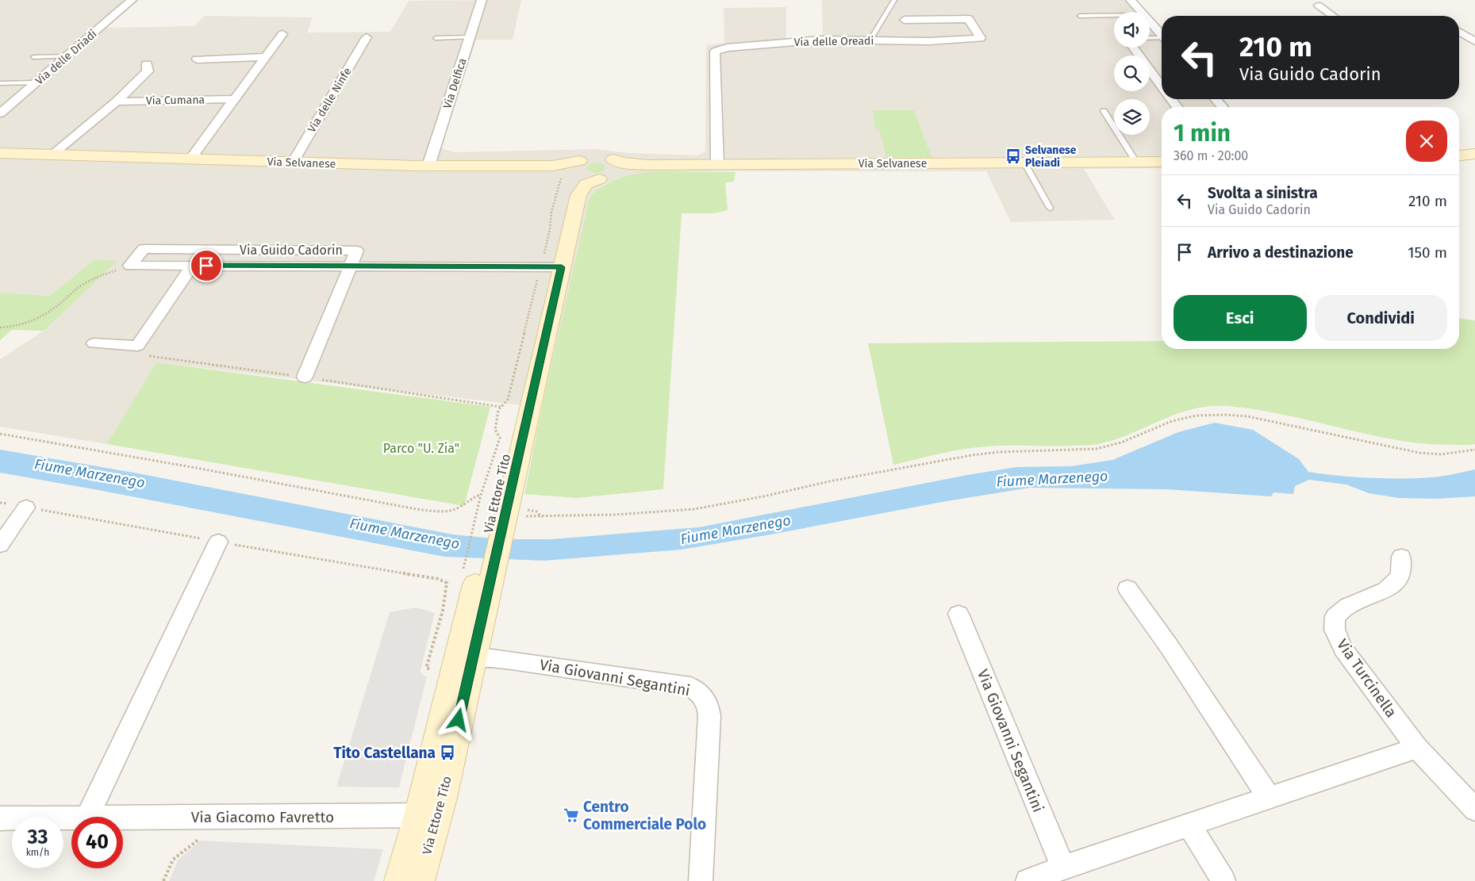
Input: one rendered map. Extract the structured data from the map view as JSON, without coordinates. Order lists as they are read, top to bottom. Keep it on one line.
{"streets":{"street":["Via delle Oreadi","Via delle Driadi","Via Delfica","Via Cumana","Via delle Ninfe","Via Selvanese","Via Guido Cadorin","Via Ettore Tito","Via Giovanni Segantini","Via Turcinella","Via Giacomo Favretto"]},"crossings":[["Via delle Oreadi","Via Selvanese"],["Via Delfica","Via Selvanese"],["Via Cumana","Via Selvanese"],["Via delle Ninfe","Via Selvanese"],["Via Selvanese","Via Ettore Tito"],["Via Guido Cadorin","Via Ettore Tito"],["Via Ettore Tito","Via Giovanni Segantini"],["Via Ettore Tito","Via Giacomo Favretto"]],"water":["Fiume Marzenego"],"parks":["Parco \"U. Zia\""],"places":{"bus stop":["Selvanese Pleiadi","Tito Castellana"],"supermarket":["Centro Commerciale Polo"]},"page":{"turn":["210 m","Via Guido Cadorin"],"heading":["1 min","360 m · 20:00"],"list":[{"name":"Svolta a sinistra","note":"Via Guido Cadorin","value":"210 m"},{"name":"Arrivo a destinazione","value":"150 m"}],"buttons":["Esci","Condividi"],"speed":"33 km/h","limit":"40"}}
